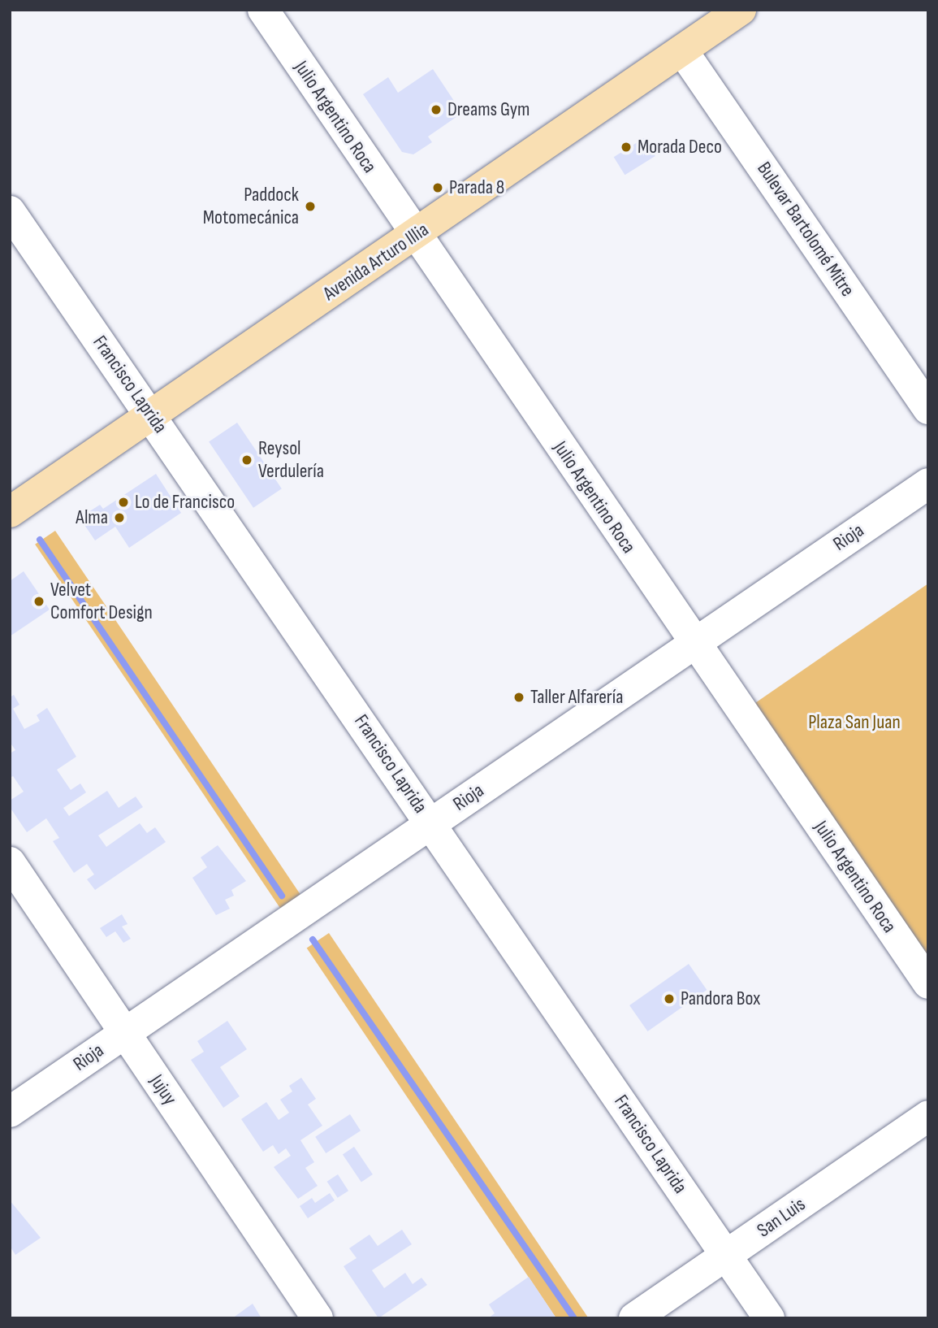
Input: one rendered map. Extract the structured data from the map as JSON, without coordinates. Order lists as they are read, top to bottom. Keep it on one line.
{"streets":{"main road":["Avenida Arturo Illia"],"street":["Julio Argentino Roca","Bulevar Bartolomé Mitre","Francisco Laprida","Rioja","Jujuy","San Luis"]},"crossings":[["Julio Argentino Roca","Avenida Arturo Illia"],["Julio Argentino Roca","Rioja"],["Bulevar Bartolomé Mitre","Avenida Arturo Illia"],["Avenida Arturo Illia","Francisco Laprida"],["Francisco Laprida","Rioja"],["Francisco Laprida","San Luis"],["Rioja","Jujuy"]],"parks":["Plaza San Juan"],"places":["Dreams Gym","Morada Deco","Parada 8","Paddock Motomecánica","Reysol Verdulería","Lo de Francisco","Alma","Velvet Comfort Design","Taller Alfarería","Pandora Box"]}
